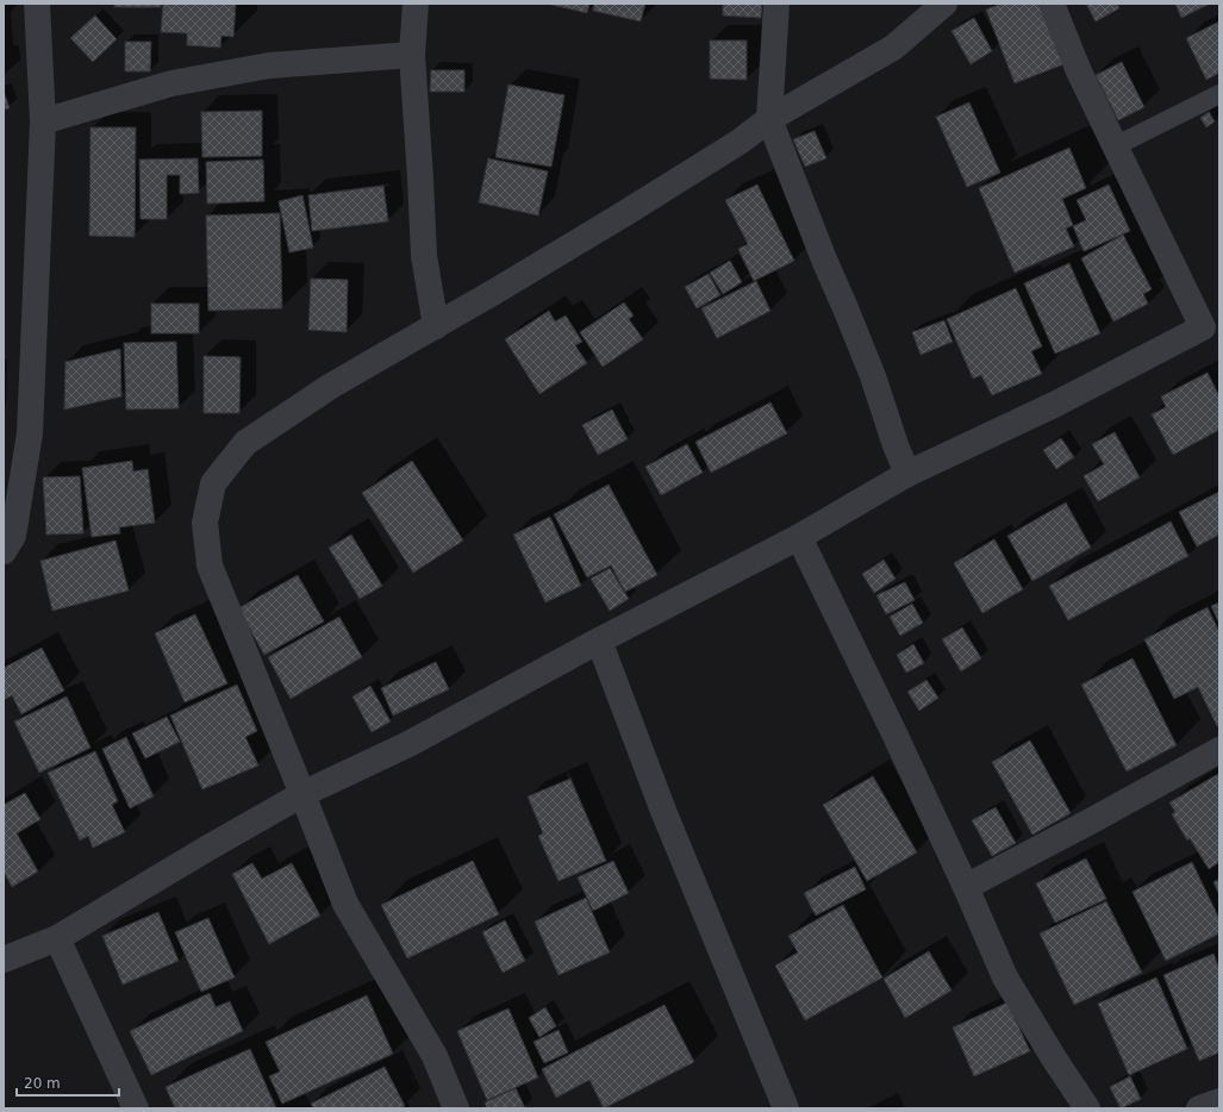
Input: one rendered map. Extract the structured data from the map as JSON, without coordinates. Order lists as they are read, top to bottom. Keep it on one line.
{"scale_bar":"20 m"}
